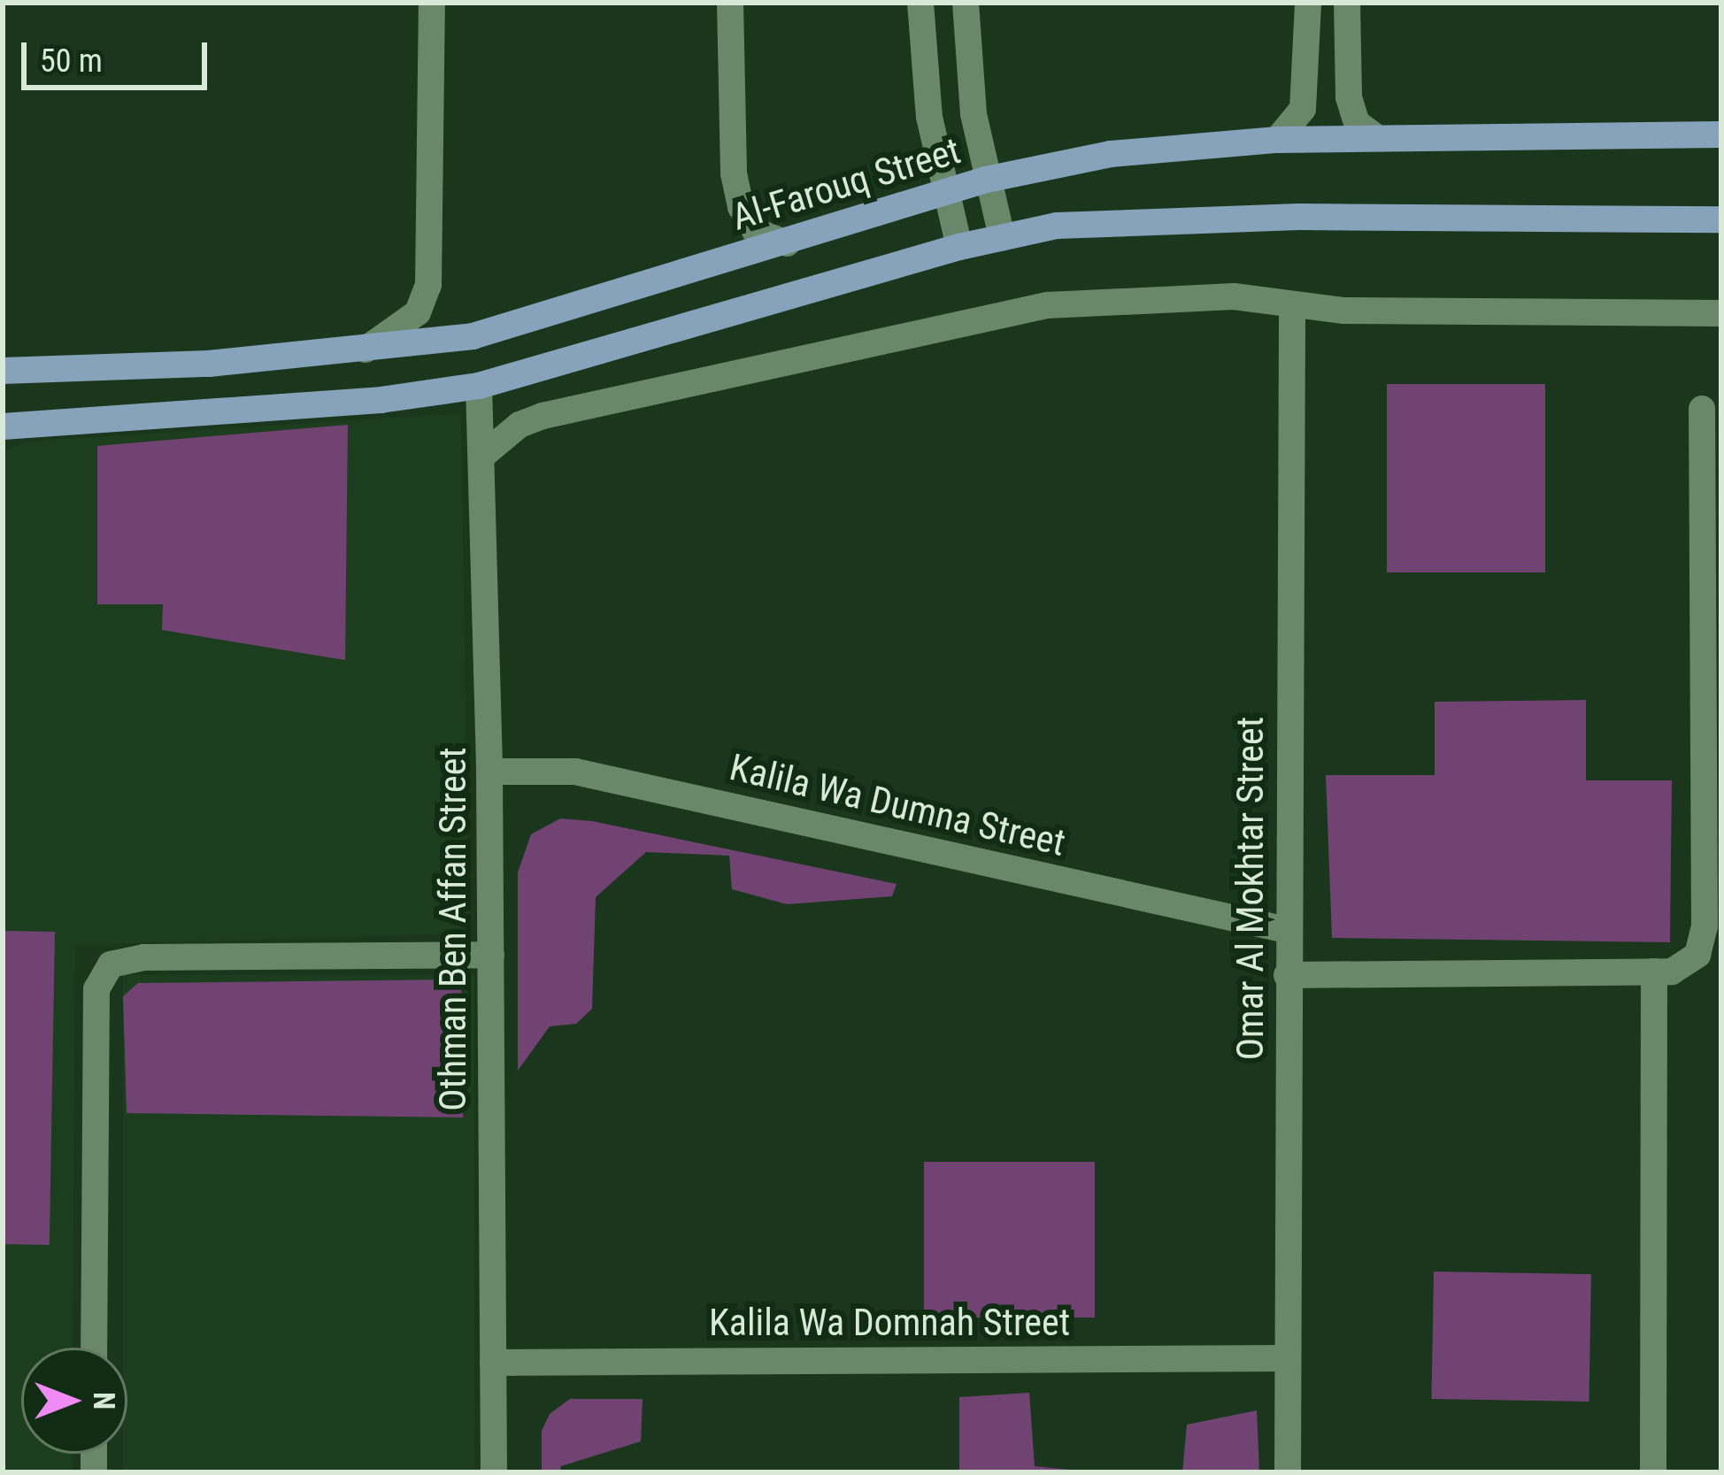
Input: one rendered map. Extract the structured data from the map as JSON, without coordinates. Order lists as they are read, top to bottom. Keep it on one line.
{"streets":{"main road":["Al-Farouq Street"],"street":["Kalila Wa Dumna Street","Omar Al Mokhtar Street","Othman Ben Affan Street","Kalila Wa Domnah Street"]},"crossings":[["Kalila Wa Dumna Street","Omar Al Mokhtar Street"],["Kalila Wa Dumna Street","Othman Ben Affan Street"],["Omar Al Mokhtar Street","Kalila Wa Domnah Street"],["Othman Ben Affan Street","Kalila Wa Domnah Street"]],"scale_bar":"50 m","north":"right"}
